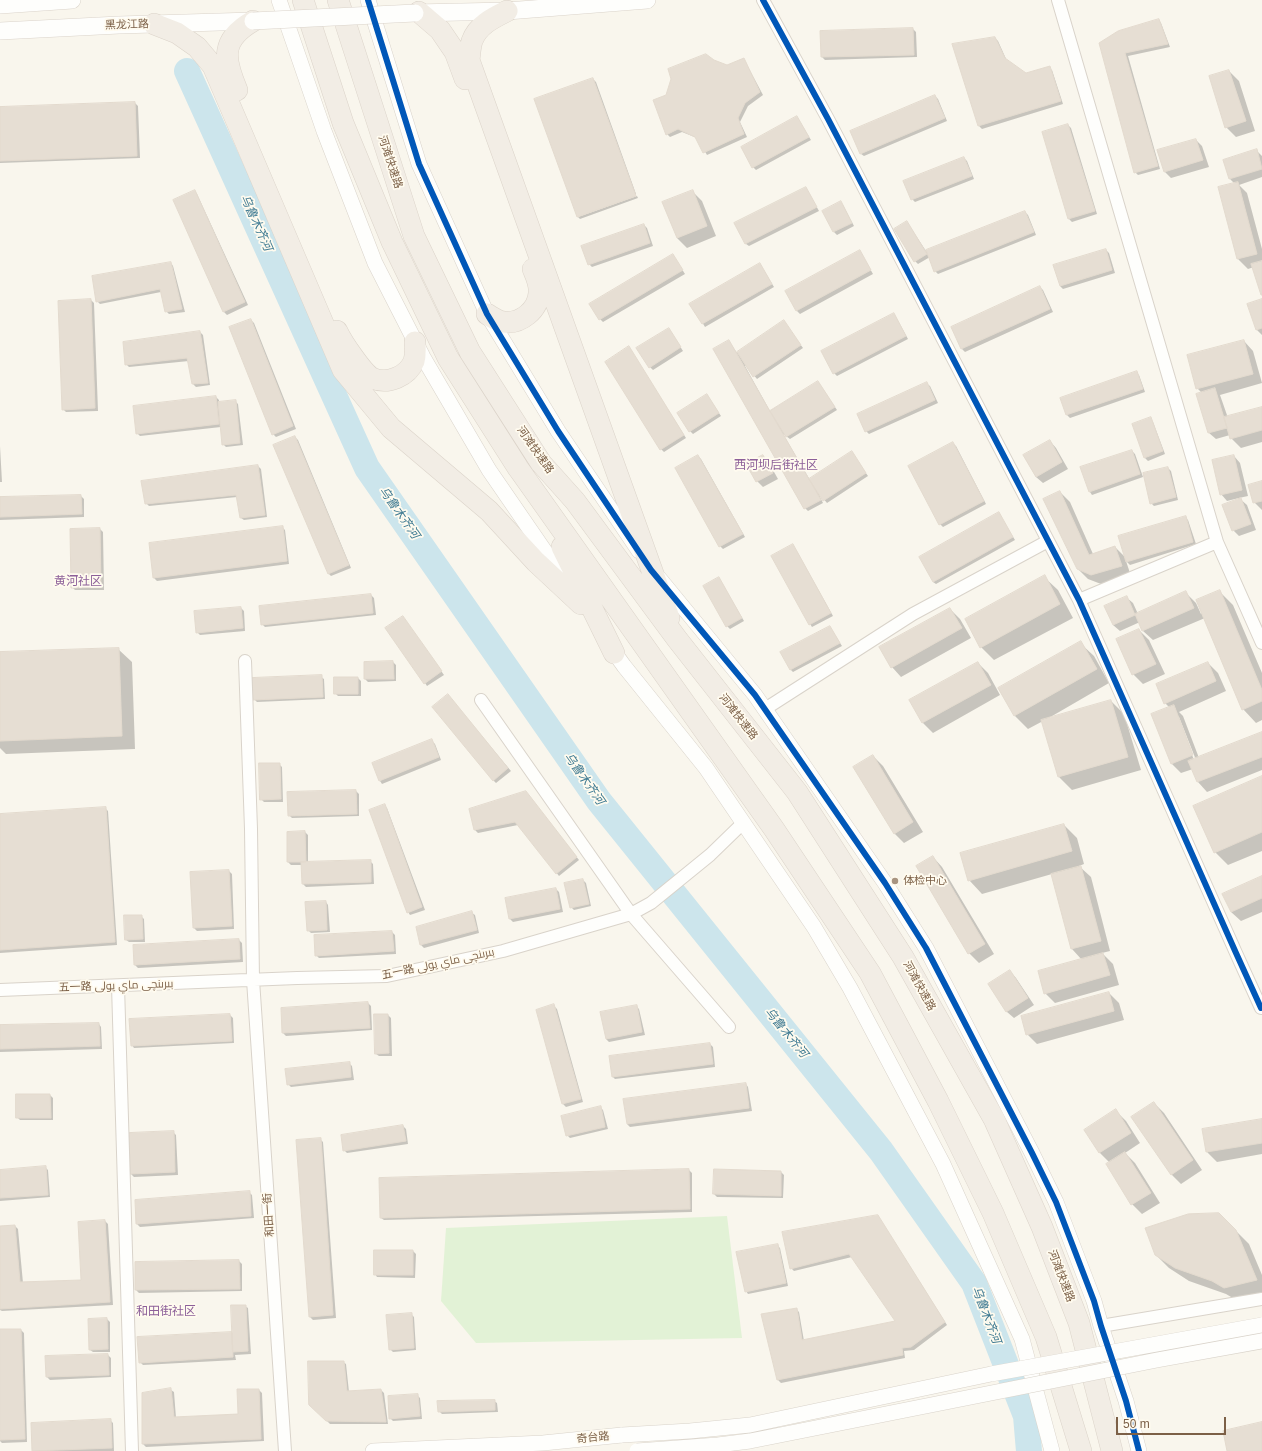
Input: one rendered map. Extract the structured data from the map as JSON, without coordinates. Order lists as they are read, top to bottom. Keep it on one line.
{"streets":{"highway":["河滩快速路"],"main road":["黑龙江路"],"street":["五一路 بىرىنچى ماي يولى","和田一街","奇台路"]},"crossings":[["五一路 بىرىنچى ماي يولى","和田一街"]],"districts":["西河坝后街社区","黄河社区","和田街社区"],"water":["乌鲁木齐河"],"places":["体检中心"],"scale_bar":"50 m"}
